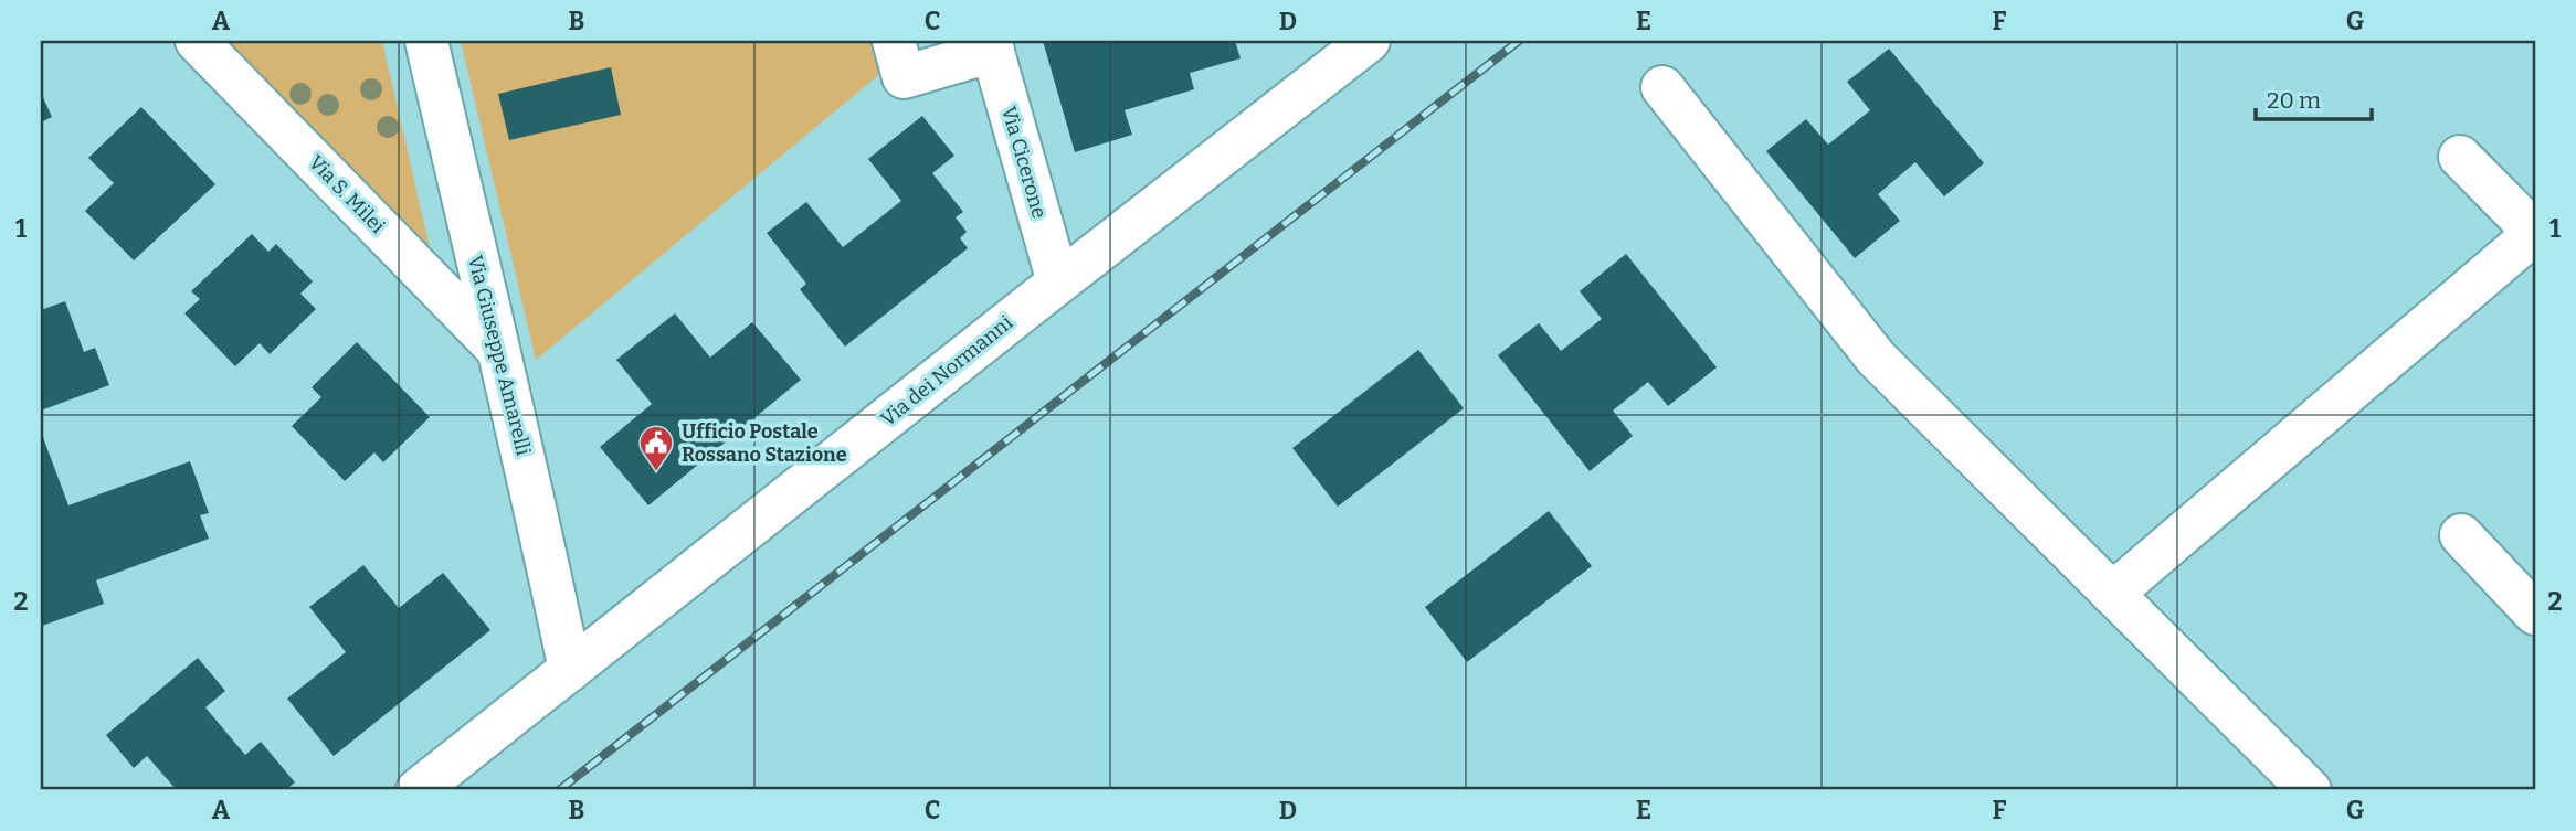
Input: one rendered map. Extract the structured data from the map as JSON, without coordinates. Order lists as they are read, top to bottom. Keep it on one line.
{"streets":{"street":["Via Cicerone","Via S. Milei","Via Giuseppe Amarelli","Via dei Normanni"]},"crossings":[["Via Cicerone","Via dei Normanni"],["Via S. Milei","Via Giuseppe Amarelli"],["Via Giuseppe Amarelli","Via dei Normanni"]],"places":{"public building":["Ufficio Postale Rossano Stazione"]},"scale_bar":"20 m","grid":{"columns":["A","B","C","D","E","F","G"],"rows":["1","2"]}}
